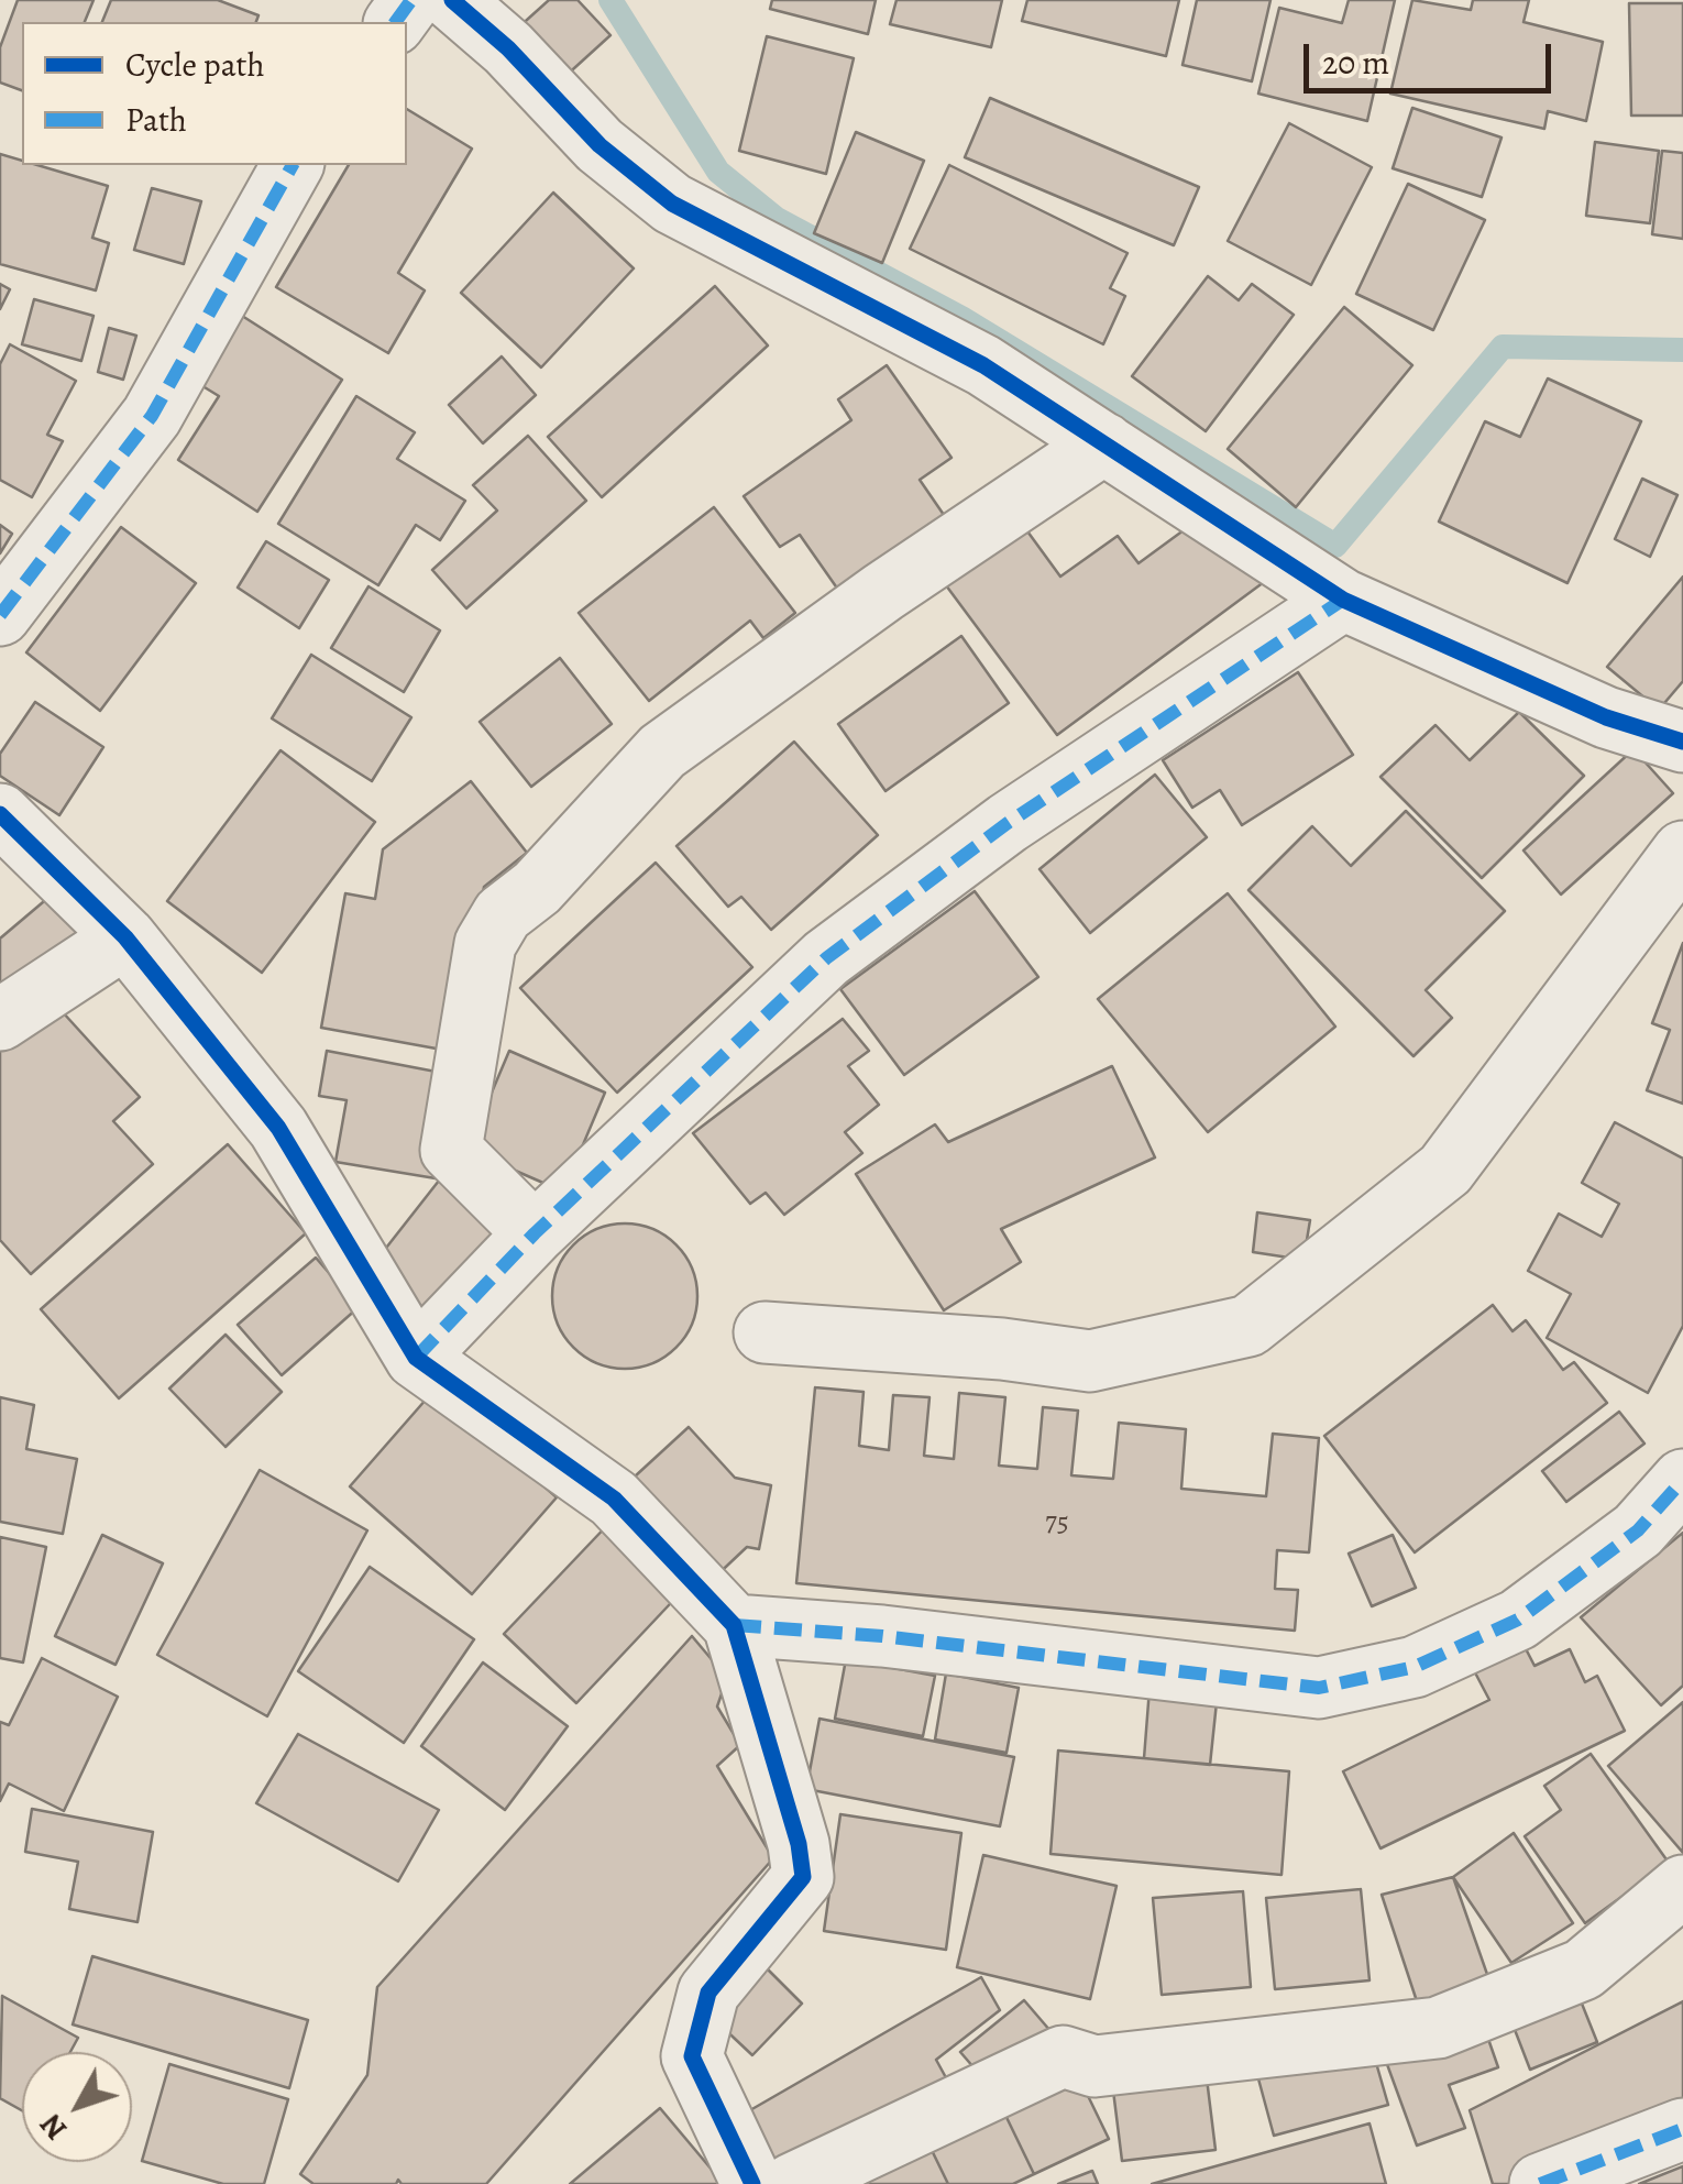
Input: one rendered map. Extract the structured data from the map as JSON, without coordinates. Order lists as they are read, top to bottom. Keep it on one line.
{"house_numbers":["75"],"legend":["Cycle path","Path"],"scale_bar":"20 m","north":"bottom left"}
